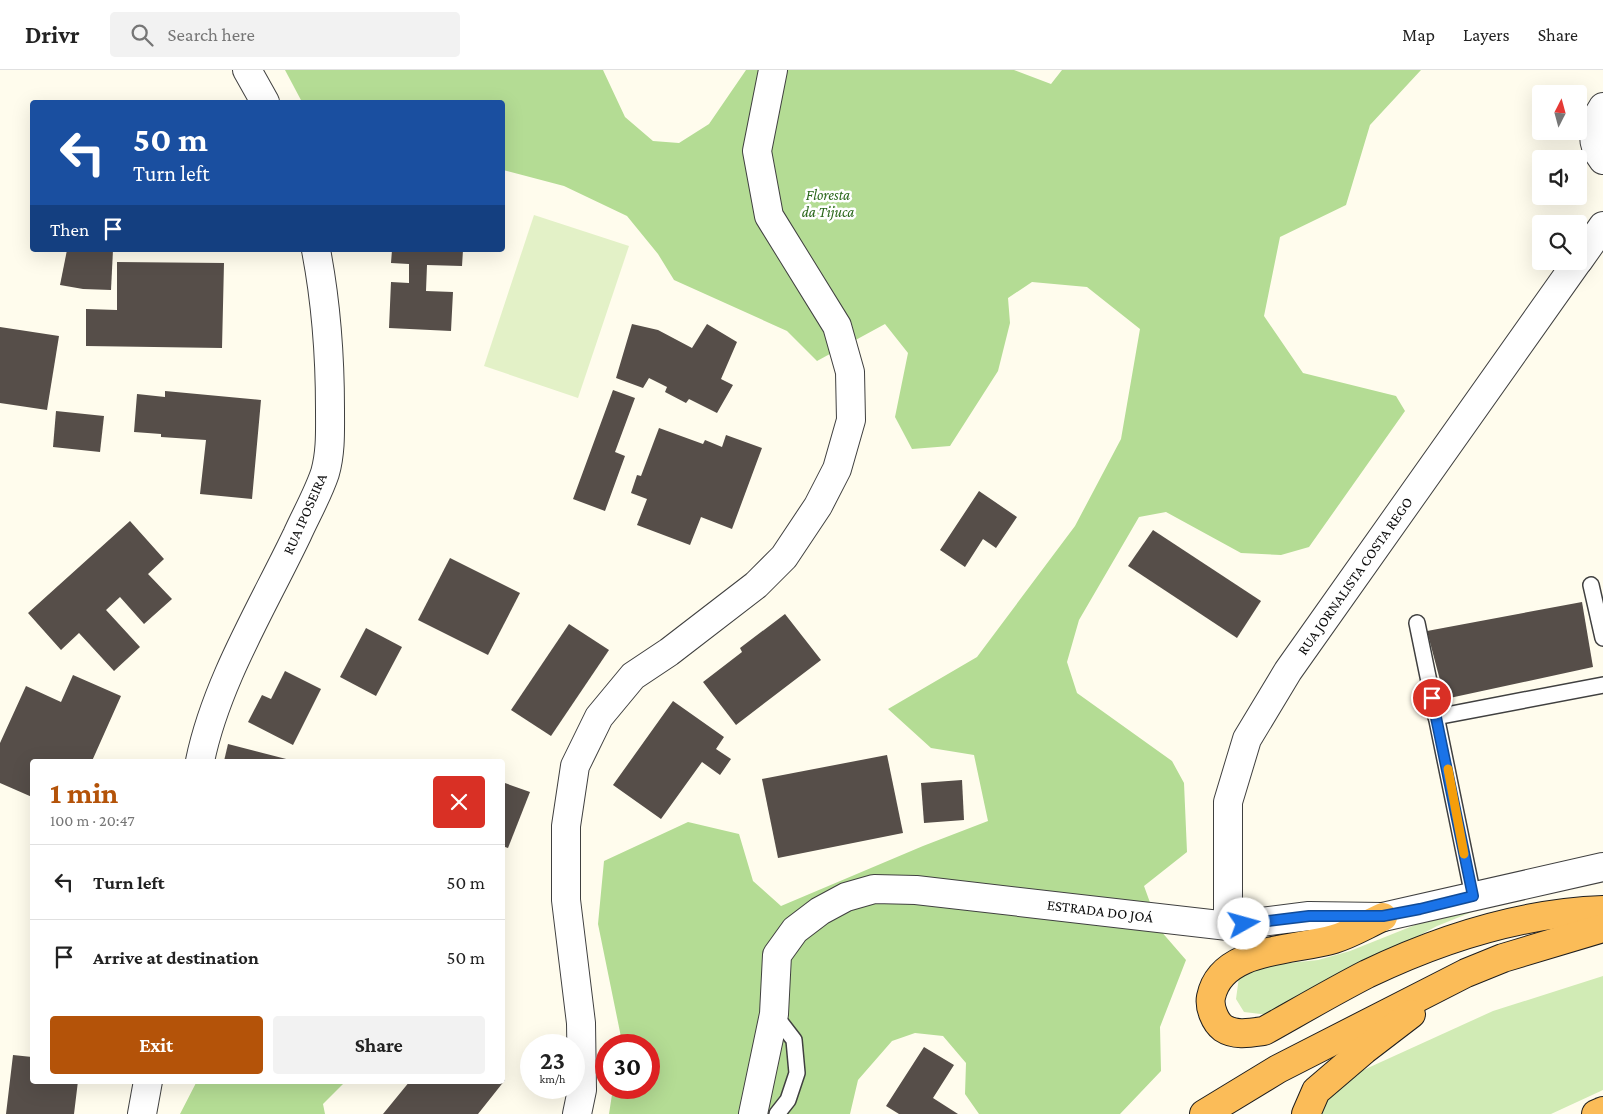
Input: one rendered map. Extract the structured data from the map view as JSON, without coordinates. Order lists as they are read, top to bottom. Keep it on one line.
{"streets":{"street":["RUA IPOSEIRA","RUA JORNALISTA COSTA REGO","ESTRADA DO JOÁ"]},"crossings":[["RUA JORNALISTA COSTA REGO","ESTRADA DO JOÁ"]],"parks":["Floresta da Tijuca"],"north":"top","page":{"header":"Drivr","search":"Search here","nav":["Map","Layers","Share"],"turn":["50 m","Turn left"],"then":"Then","heading":["1 min","100 m · 20:47"],"list":[{"name":"Turn left","value":"50 m"},{"name":"Arrive at destination","value":"50 m"}],"buttons":["Exit","Share"],"speed":"23 km/h","limit":"30"}}
